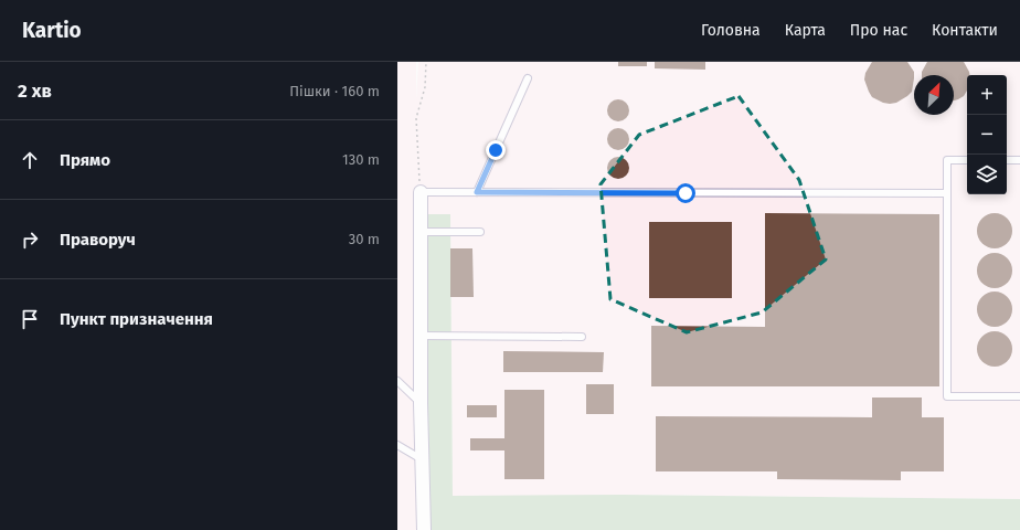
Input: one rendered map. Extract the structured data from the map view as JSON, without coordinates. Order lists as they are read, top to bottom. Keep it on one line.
{"north":"top right","page":{"header":"Kartio","nav":["Головна","Карта","Про нас","Контакти"],"heading":["2 хв","Пішки · 160 m"],"map_buttons":["+","−"],"list":[["Прямо","130 m"],["Праворуч","30 m"],"Пункт призначення"]}}
